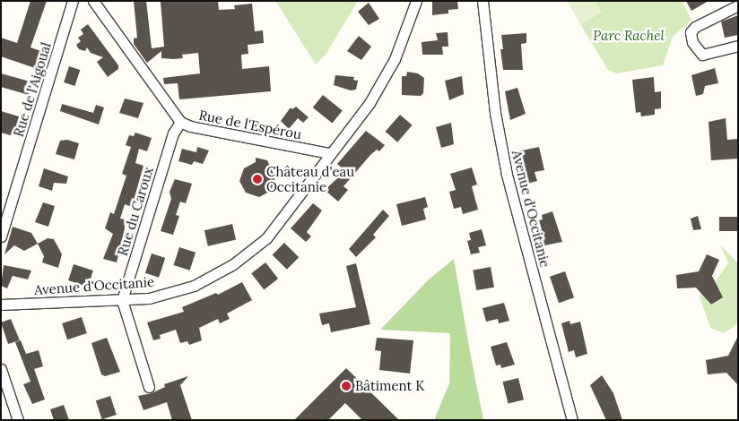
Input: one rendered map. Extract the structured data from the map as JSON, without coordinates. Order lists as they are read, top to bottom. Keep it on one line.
{"streets":{"street":["Rue de l'Aigoual","Rue de l'Espérou","Avenue d'Occitanie","Rue du Caroux"]},"crossings":[["Rue de l'Espérou","Avenue d'Occitanie"],["Rue de l'Espérou","Rue du Caroux"],["Avenue d'Occitanie","Rue du Caroux"]],"parks":["Parc Rachel"],"places":["Château d'eau Occitanie","Bâtiment K"]}
